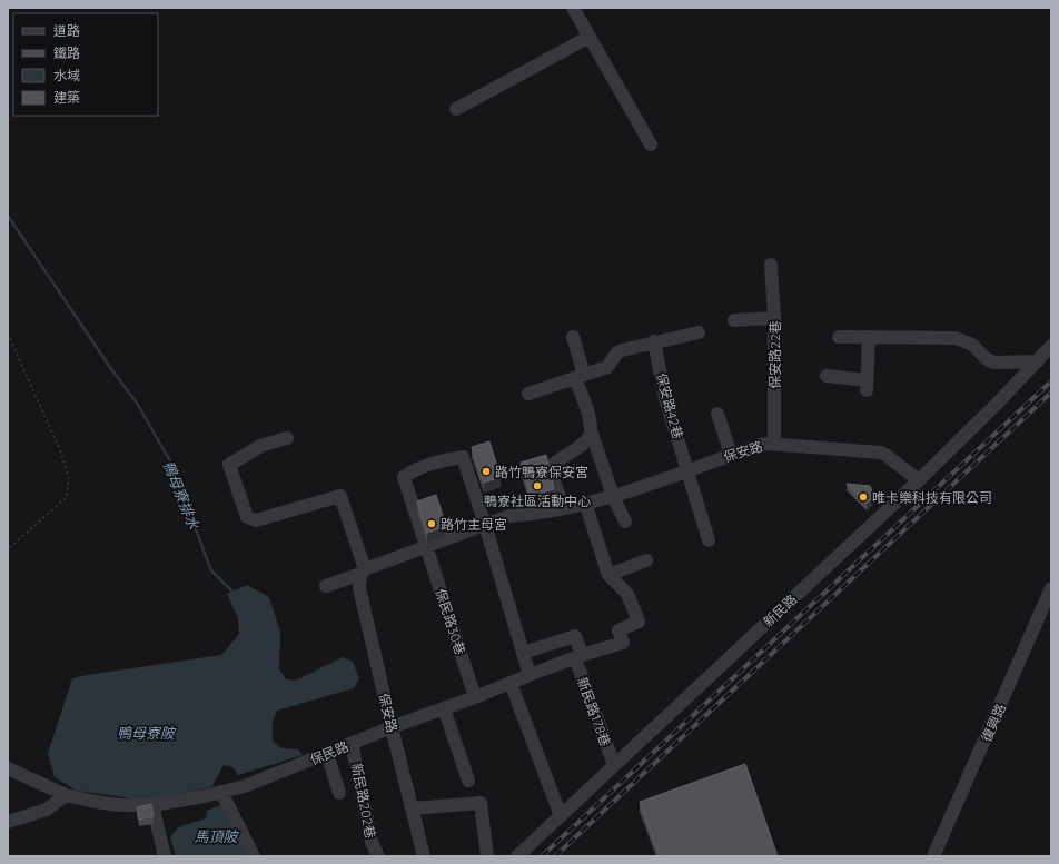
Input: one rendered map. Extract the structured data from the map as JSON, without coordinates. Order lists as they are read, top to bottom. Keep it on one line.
{"streets":{"street":["保安路22巷","保安路42巷","保安路","新民路","保民路30巷","新民路178巷","復興路","保民路","新民路202巷"]},"crossings":[["保安路22巷","保安路"],["保安路42巷","保安路"],["保安路","新民路"],["保安路","保民路30巷"],["保安路","保民路"],["新民路","新民路178巷"],["保民路30巷","保民路"],["保民路","新民路202巷"]],"water":["鴨母寮排水","鴨母寮陂","馬頂陂"],"places":["路竹鴨寮保安宮","鴨寮社區活動中心","唯卡樂科技有限公司","路竹主母宮"],"legend":["道路","鐵路","水域","建築"]}
